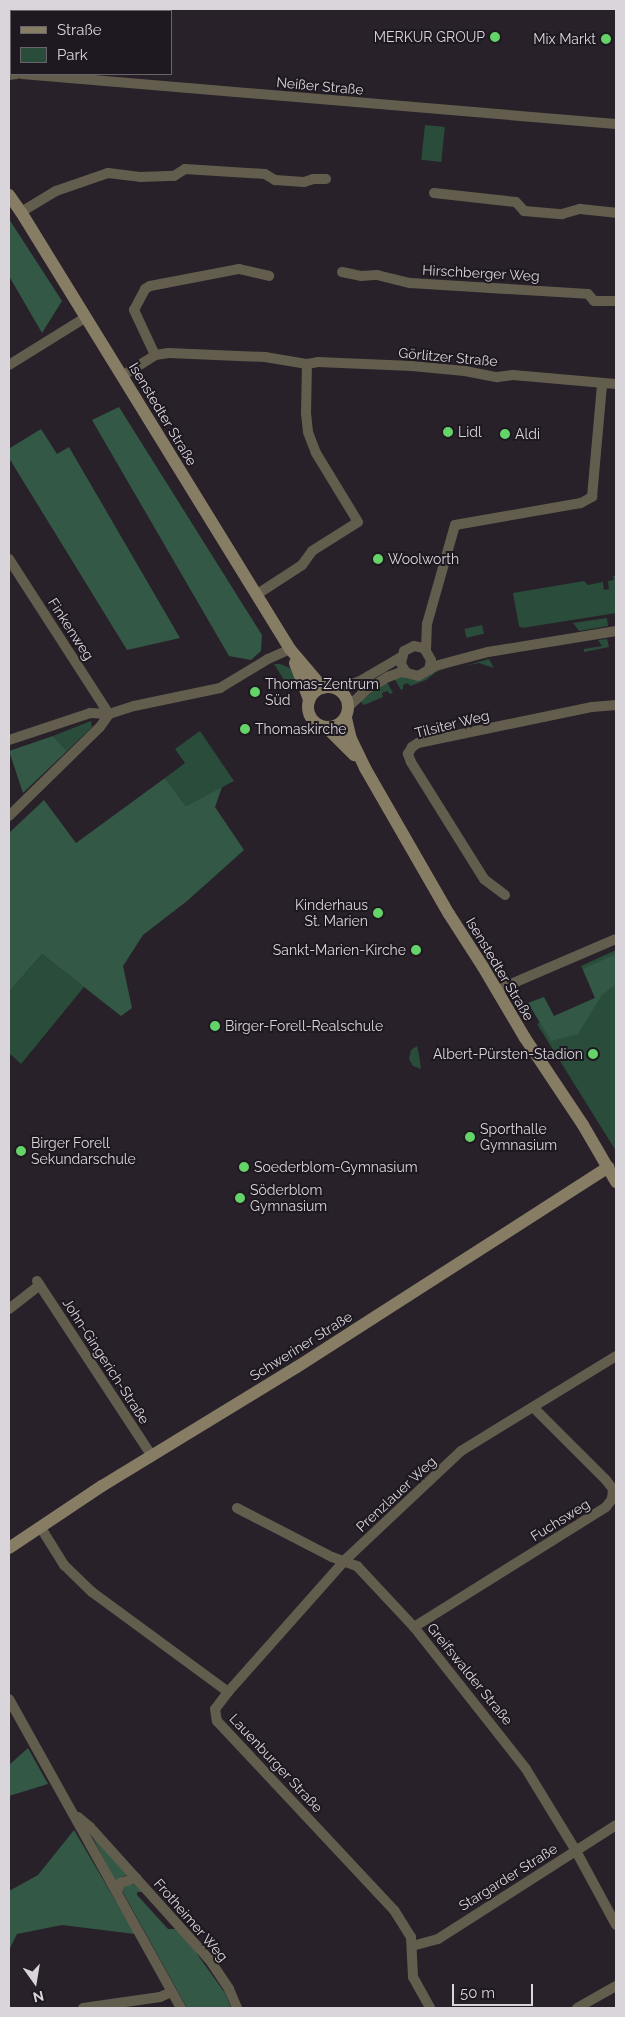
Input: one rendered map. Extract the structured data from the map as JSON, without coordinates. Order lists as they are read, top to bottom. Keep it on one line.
{"streets":{"street":["Neißer Straße","Hirschberger Weg","Görlitzer Straße","Isenstedter Straße","Finkenweg","Tilsiter Weg","Schweriner Straße","John-Gingerich-Straße","Prenzlauer Weg","Fuchsweg","Greifswalder Straße","Lauenburger Straße","Stargarder Straße","Frotheimer Weg"]},"crossings":[["Isenstedter Straße","Schweriner Straße"],["Schweriner Straße","John-Gingerich-Straße"],["Schweriner Straße","Lauenburger Straße"],["Prenzlauer Weg","Fuchsweg"],["Prenzlauer Weg","Greifswalder Straße"],["Prenzlauer Weg","Lauenburger Straße"],["Fuchsweg","Greifswalder Straße"],["Greifswalder Straße","Stargarder Straße"],["Lauenburger Straße","Stargarder Straße"]],"places":["MERKUR GROUP","Mix Markt","Lidl","Aldi","Woolworth","Thomas-Zentrum Süd","Thomaskirche","Kinderhaus St. Marien","Sankt-Marien-Kirche","Birger-Forell-Realschule","Albert-Pürsten-Stadion","Sporthalle Gymnasium","Birger Forell Sekundarschule","Soederblom-Gymnasium","Söderblom Gymnasium"],"legend":["Straße","Park"],"scale_bar":"50 m","north":"bottom"}
